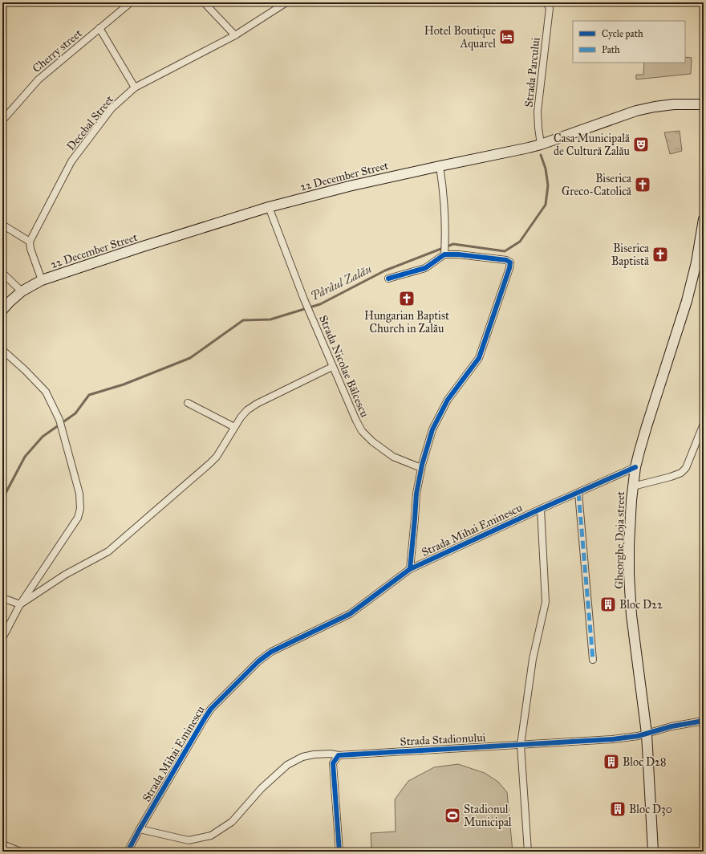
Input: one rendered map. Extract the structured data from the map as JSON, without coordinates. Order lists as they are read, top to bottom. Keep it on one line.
{"streets":{"main road":["22 December Street","Gheorghe Doja street"],"street":["Cherry street","Strada Parcului","Decebal Street","Strada Nicolae Bălcescu","Strada Mihai Eminescu","Strada Stadionului"]},"crossings":[["Strada Parcului","22 December Street"],["22 December Street","Strada Nicolae Bălcescu"],["Strada Mihai Eminescu","Gheorghe Doja street"],["Strada Mihai Eminescu","Strada Stadionului"],["Gheorghe Doja street","Strada Stadionului"]],"water":["Pârâul Zalău"],"places":{"hotel":["Hotel Boutique Aquarel"],"theatre":["Casa Municipală de Cultură Zalău"],"church":["Biserica Greco-Catolică","Biserica Baptistă","Hungarian Baptist Church in Zalău"],"building":["Bloc D22","Bloc D28","Bloc D30"],"sports":["Stadionul Municipal"]},"legend":["Cycle path","Path"]}
